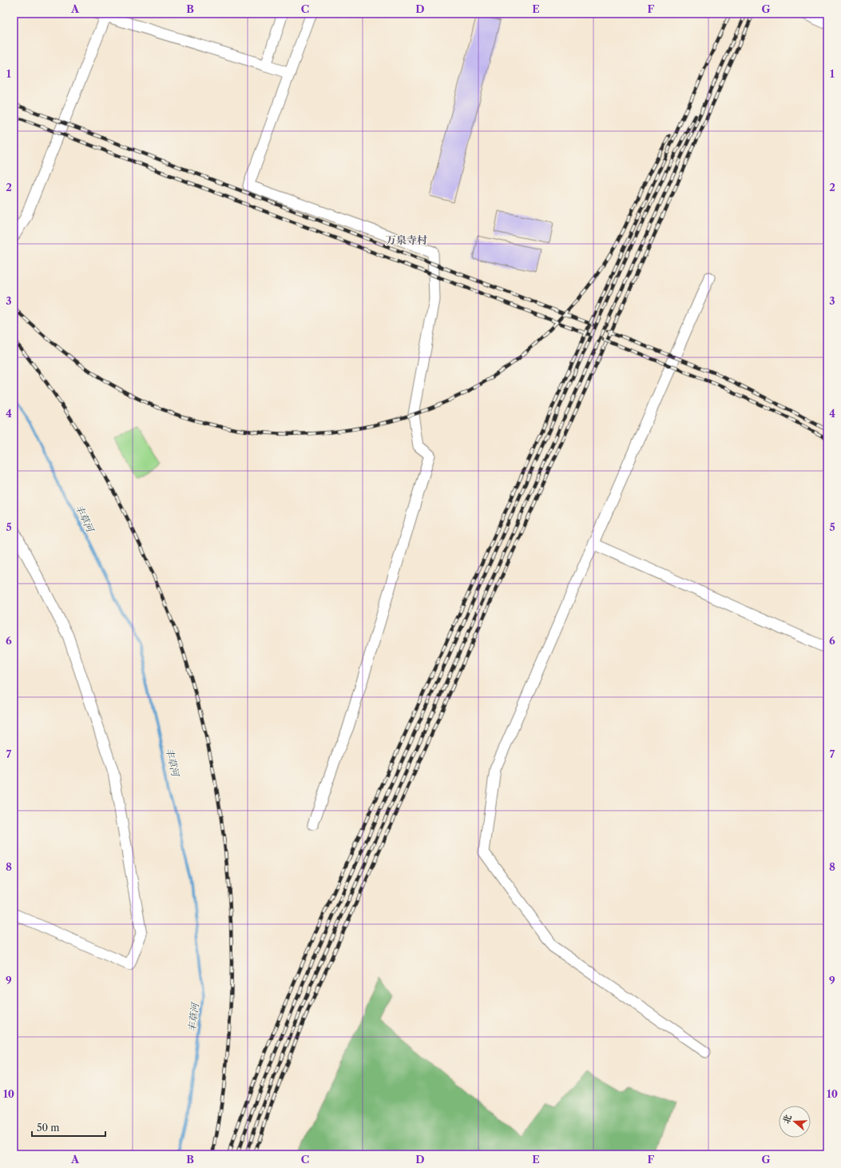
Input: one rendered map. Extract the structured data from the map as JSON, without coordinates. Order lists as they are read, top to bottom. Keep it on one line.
{"districts":["万泉寺村"],"water":["丰草河"],"scale_bar":"50 m","north":"left","grid":{"columns":["A","B","C","D","E","F","G"],"rows":["1","2","3","4","5","6","7","8","9","10"]}}
